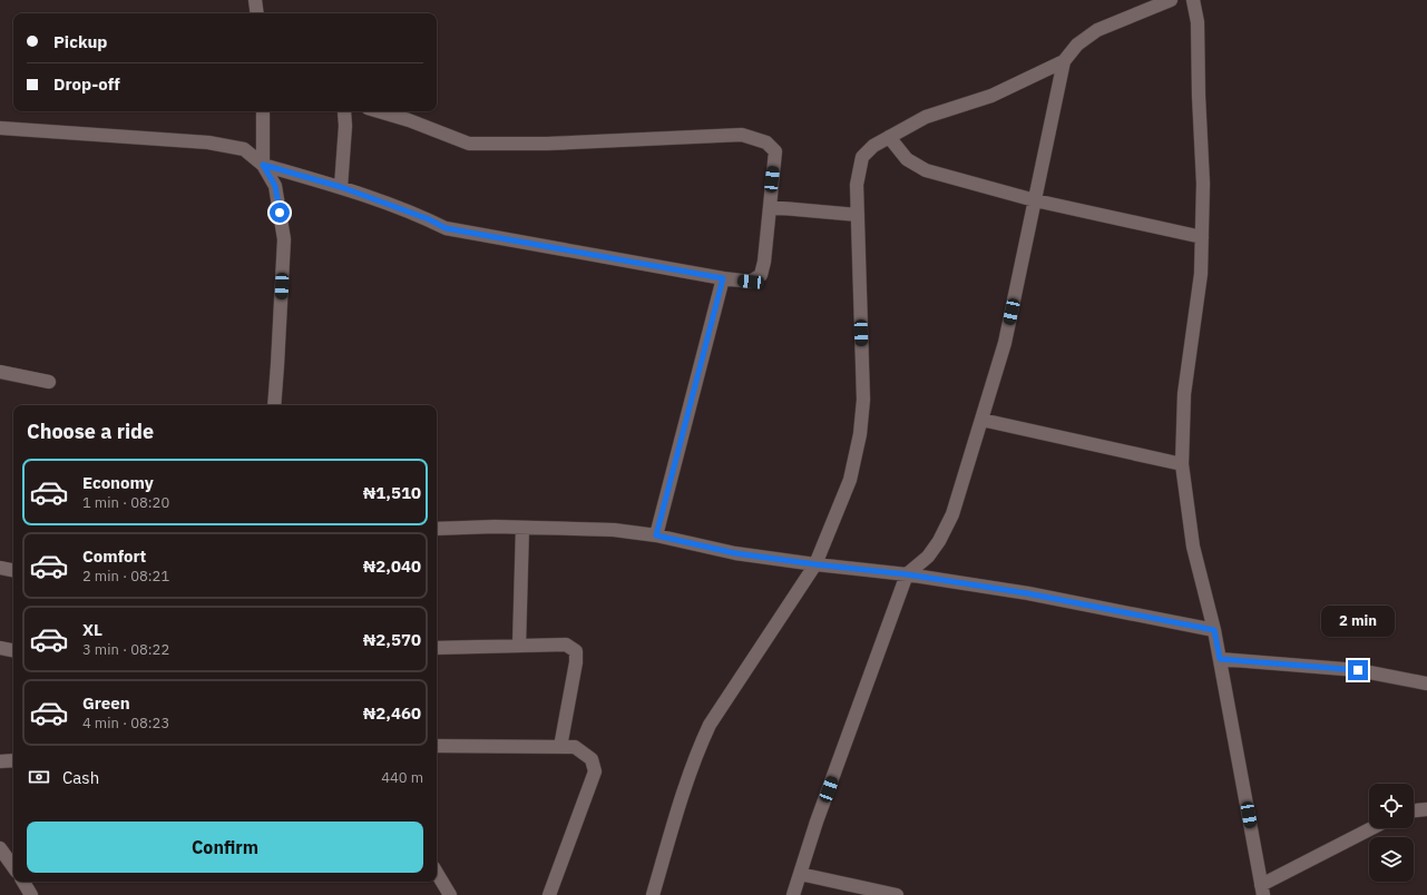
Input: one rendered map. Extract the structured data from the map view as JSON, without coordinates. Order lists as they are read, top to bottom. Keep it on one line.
{"page":{"banner":["Pickup","Drop-off"],"heading":"Choose a ride","list":[{"name":"Economy","note":"1 min · 08:20","value":"₦1,510"},{"name":"Comfort","note":"2 min · 08:21","value":"₦2,040"},{"name":"XL","note":"3 min · 08:22","value":"₦2,570"},{"name":"Green","note":"4 min · 08:23","value":"₦2,460"}],"bubble":"2 min","pay":["Cash","440 m"],"buttons":"Confirm"}}
